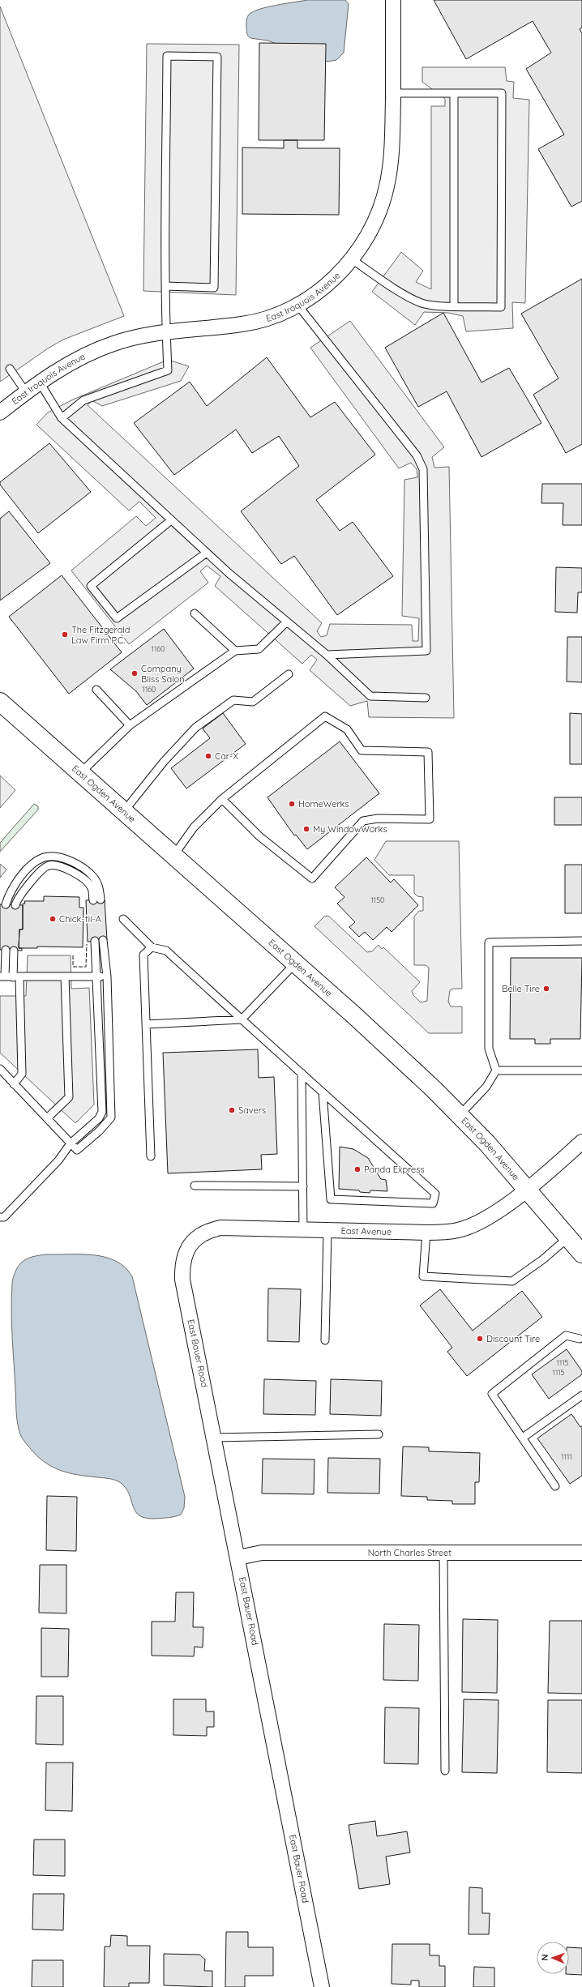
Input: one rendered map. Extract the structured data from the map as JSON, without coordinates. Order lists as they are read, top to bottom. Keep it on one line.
{"streets":{"main road":["East Ogden Avenue"],"street":["East Iroquois Avenue","East Avenue","East Bauer Road","North Charles Street"]},"crossings":[["East Ogden Avenue","East Avenue"],["East Avenue","East Bauer Road"],["East Bauer Road","North Charles Street"]],"places":["The Fitzgerald Law Firm P.C.","Company Bliss Salon","Car-X","HomeWerks","My WindowWorks","Chick-fil-A","Belle Tire","Savers","Panda Express","Discount Tire"],"house_numbers":["1160","1160","1150","1115","1115","1111"],"north":"left"}
